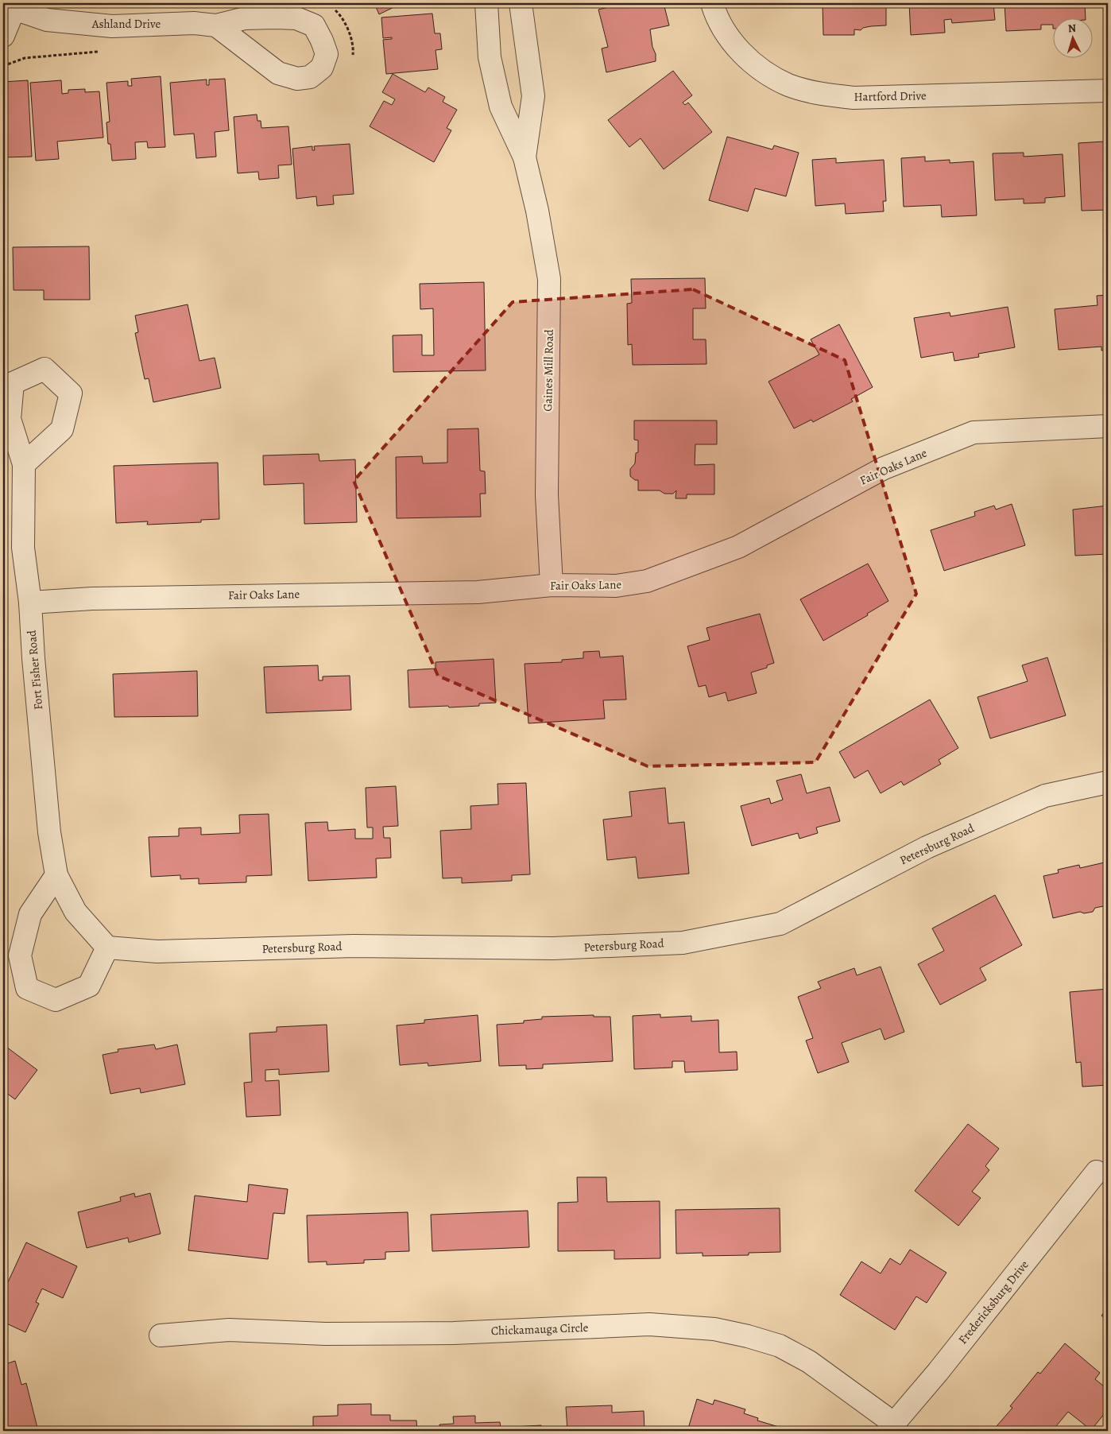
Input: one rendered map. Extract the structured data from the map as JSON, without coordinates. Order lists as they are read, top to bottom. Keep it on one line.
{"streets":{"street":["Ashland Drive","Hartford Drive","Gaines Mill Road","Fair Oaks Lane","Fort Fisher Road","Petersburg Road","Fredericksburg Drive","Chickamauga Circle"]},"crossings":[["Gaines Mill Road","Fair Oaks Lane"],["Fair Oaks Lane","Fort Fisher Road"],["Fort Fisher Road","Petersburg Road"],["Fredericksburg Drive","Chickamauga Circle"]],"north":"top"}
